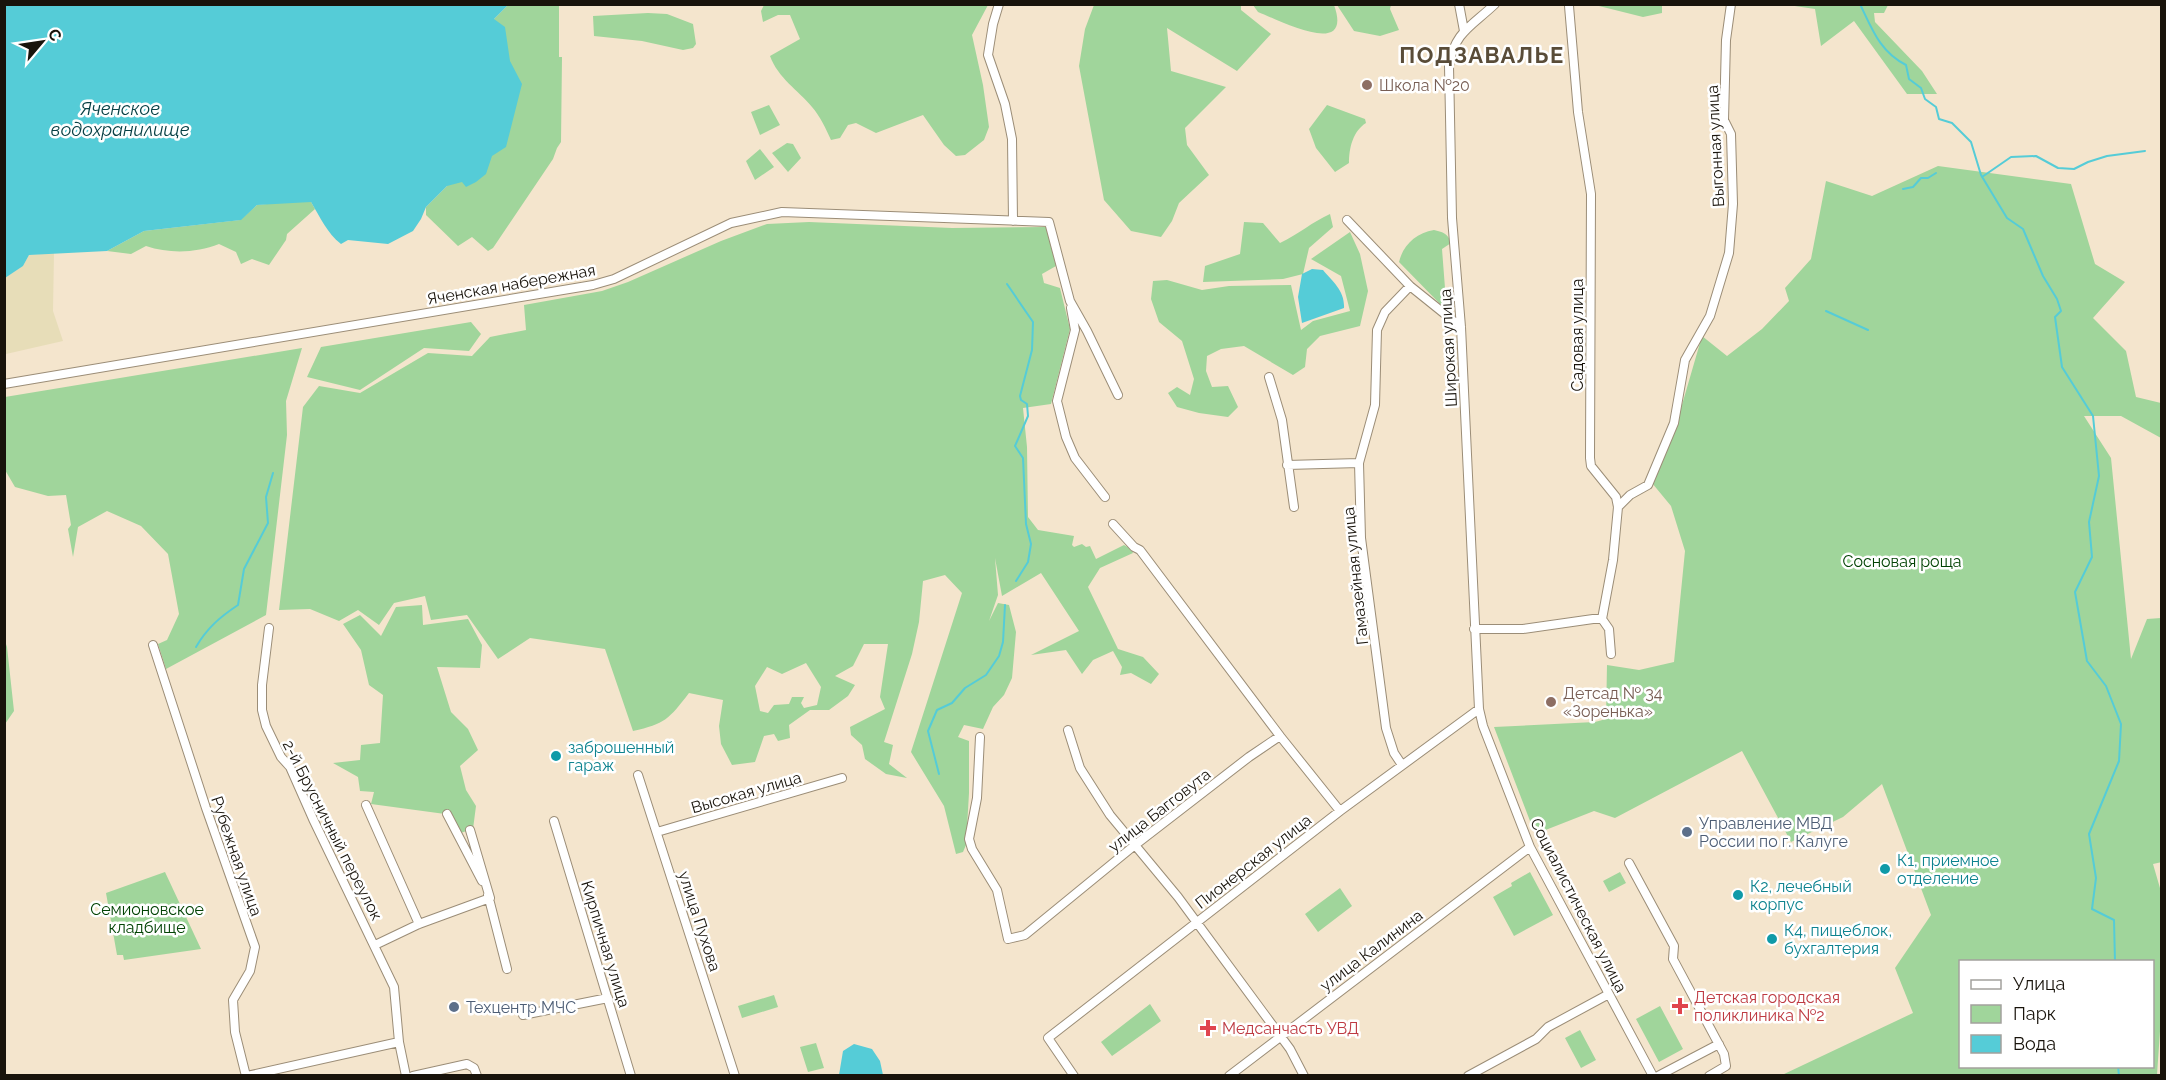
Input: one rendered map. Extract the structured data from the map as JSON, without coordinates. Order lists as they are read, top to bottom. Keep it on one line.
{"streets":{"street":["Выгонная улица","Яченская набережная","Садовая улица","Широкая улица","Гамазейная улица","Высокая улица","улица Багговута","2-й Брусничный переулок","Рубежная улица","Пионерская улица","Социалистическая улица","улица Пухова","Кирпичная улица","улица Калинина"]},"crossings":[["Выгонная улица","Садовая улица"],["Широкая улица","Пионерская улица"],["Широкая улица","Социалистическая улица"],["Гамазейная улица","Пионерская улица"],["Высокая улица","улица Пухова"],["Пионерская улица","Социалистическая улица"],["Социалистическая улица","улица Калинина"]],"districts":["ПОДЗАВАЛЬЕ"],"water":["Яченское водохранилище"],"parks":["Сосновая роща","Семионовское кладбище"],"places":{"other":["Школа №20","Детсад № 34 «Зоренька»","заброшенный гараж","Управление МВД России по г. Калуге","К1, приемное отделение","К2, лечебный корпус","К4, пищеблок, бухгалтерия","Техцентр МЧС"],"health":["Детская городская поликлиника №2","Медсанчасть УВД"]},"legend":["Улица","Парк","Вода"],"north":"top right"}
